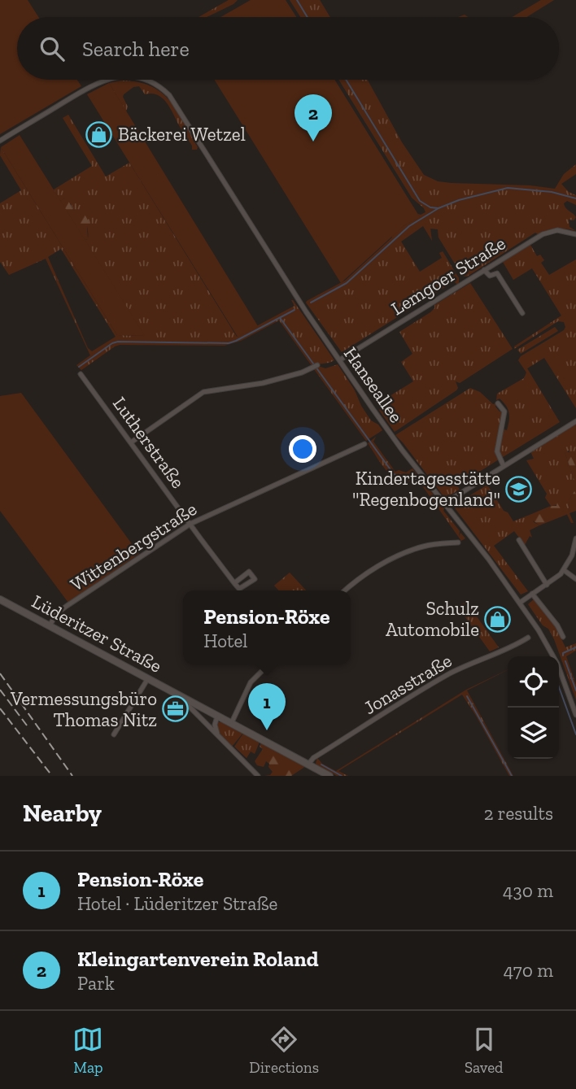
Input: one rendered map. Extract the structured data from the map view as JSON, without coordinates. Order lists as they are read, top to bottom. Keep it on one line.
{"streets":{"main road":["Lüderitzer Straße"],"street":["Lemgoer Straße","Hanseallee","Lutherstraße","Wittenbergstraße","Jonasstraße"]},"crossings":[["Lemgoer Straße","Hanseallee"],["Lutherstraße","Wittenbergstraße"],["Wittenbergstraße","Lüderitzer Straße"],["Lüderitzer Straße","Jonasstraße"]],"places":{"shop":["Bäckerei Wetzel","Schulz Automobile"],"school or university":["Kindertagesstätte \"Regenbogenland\""],"office":["Vermessungsbüro Thomas Nitz"]},"page":{"search":"Search here","pins":["2","1"],"popup":["Pension-Röxe","Hotel"],"heading":["Nearby","2 results"],"list":[{"mark":"1","name":"Pension-Röxe","note":"Hotel · Lüderitzer Straße","value":"430 m"},{"mark":"2","name":"Kleingartenverein Roland","note":"Park","value":"470 m"}],"nav":["Map","Directions","Saved"]}}
